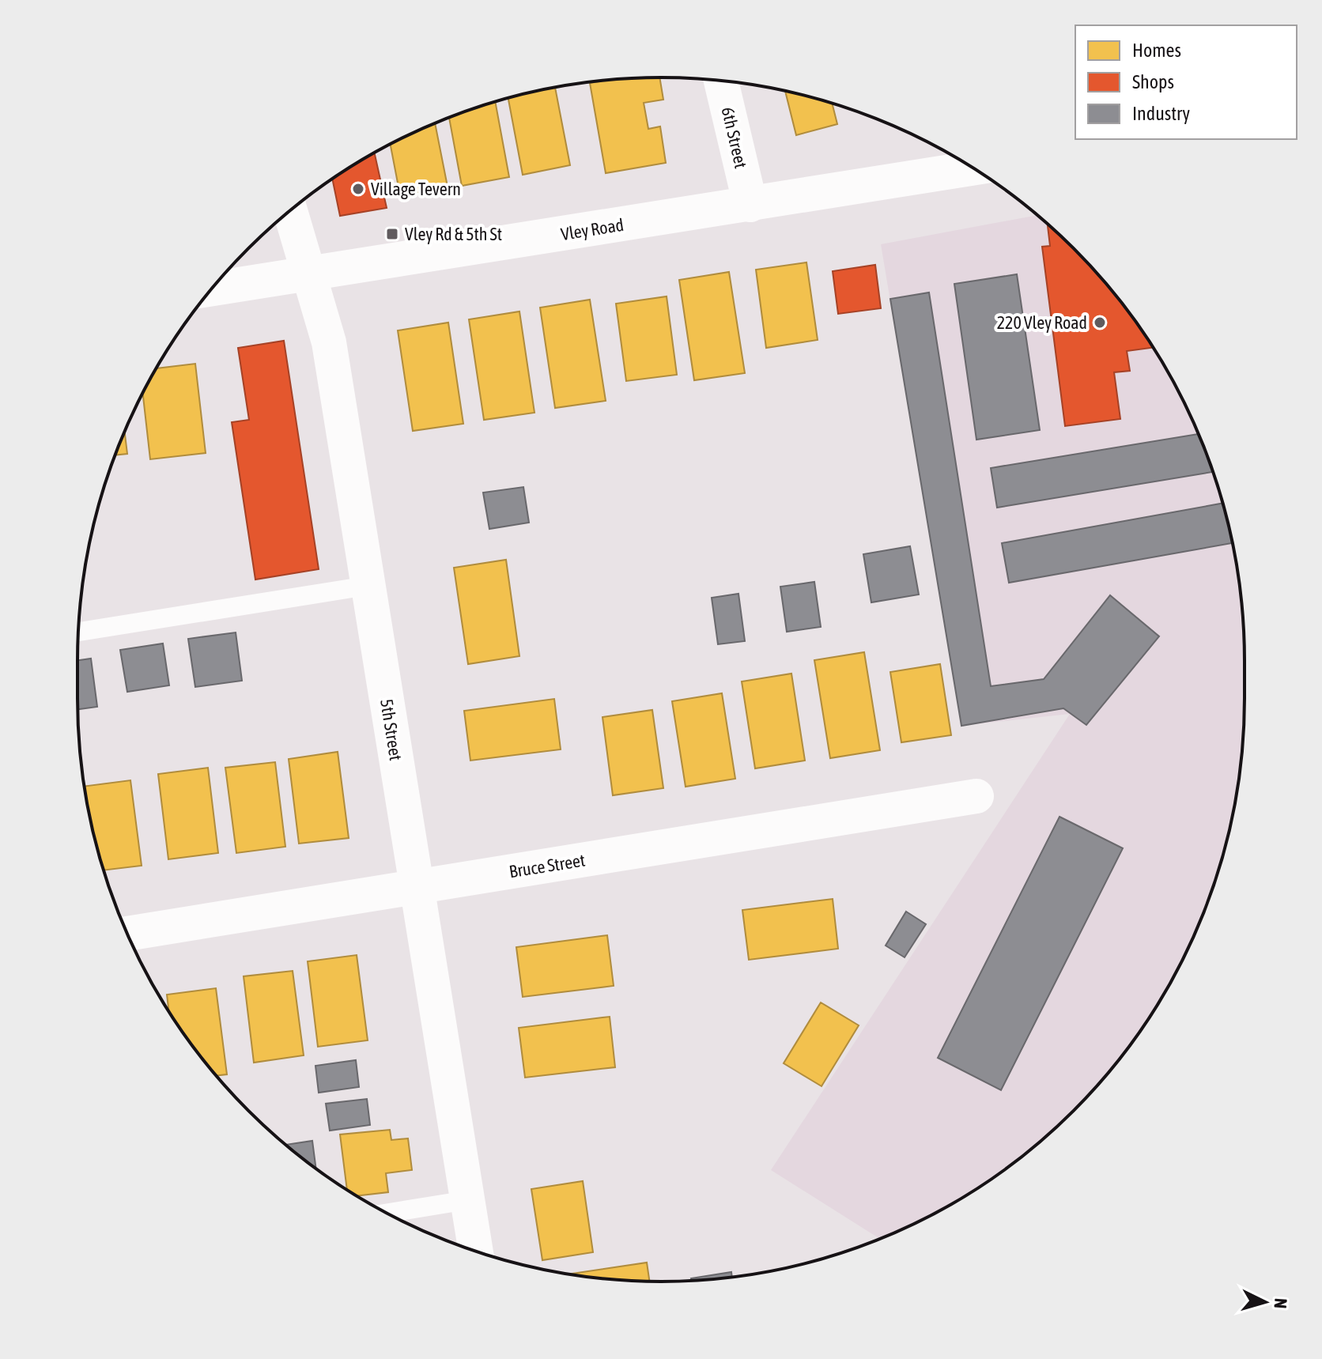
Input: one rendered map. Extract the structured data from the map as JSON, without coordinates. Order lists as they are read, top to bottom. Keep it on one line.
{"streets":{"street":["6th Street","Vley Road","5th Street","Bruce Street"]},"crossings":[["6th Street","Vley Road"],["Vley Road","5th Street"],["5th Street","Bruce Street"]],"places":{"other":["Village Tevern","220 Vley Road"],"transit":["Vley Rd & 5th St"]},"legend":["Homes","Shops","Industry"],"north":"right"}
